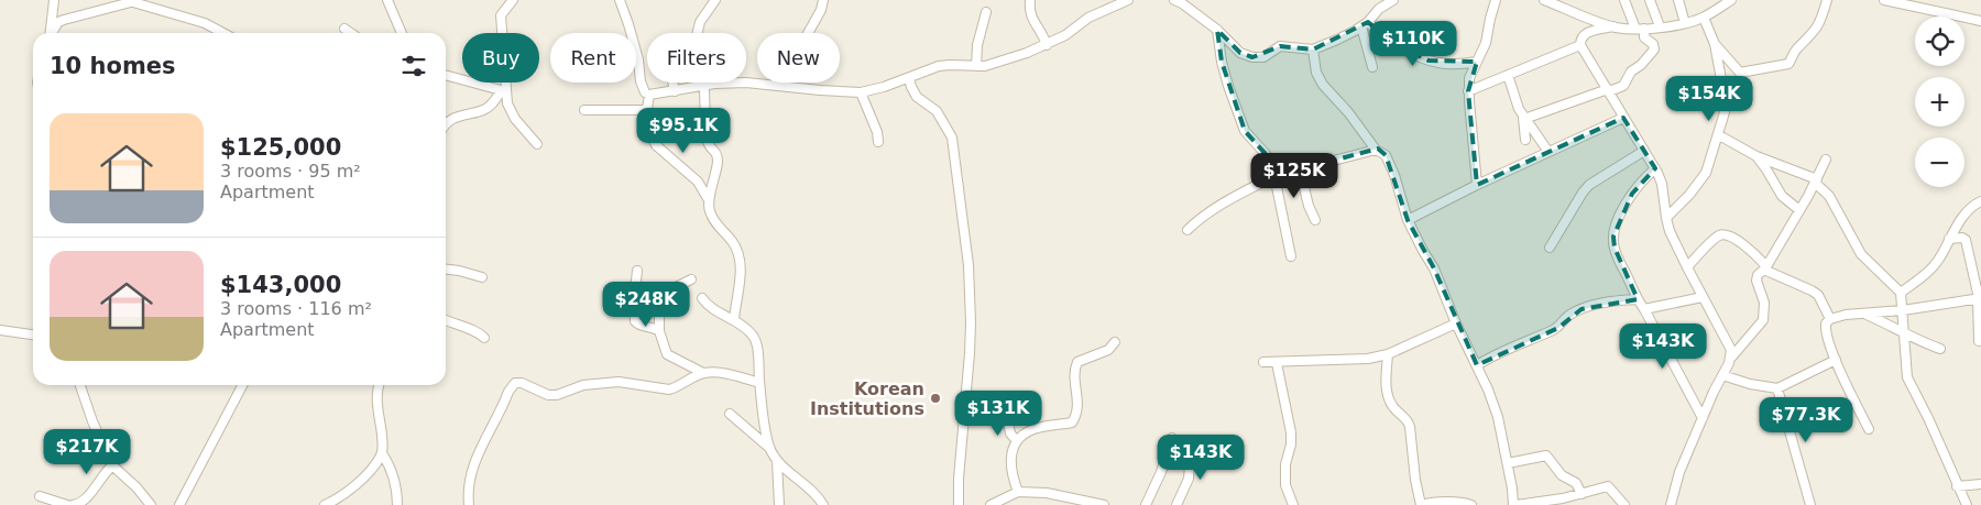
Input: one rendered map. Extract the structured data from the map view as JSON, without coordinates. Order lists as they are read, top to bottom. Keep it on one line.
{"places":["Korean Institutions"],"page":{"map_buttons":["+","−"],"price":["$110K","$154K","$95.1K","$125K","$248K","$143K","$131K","$77.3K","$217K","$143K"],"chip":["Buy","Rent","Filters","New"],"heading":"10 homes","list":[{"name":"$125,000","note":"3 rooms · 95 m² · Apartment"},{"name":"$143,000","note":"3 rooms · 116 m² · Apartment"}]}}
